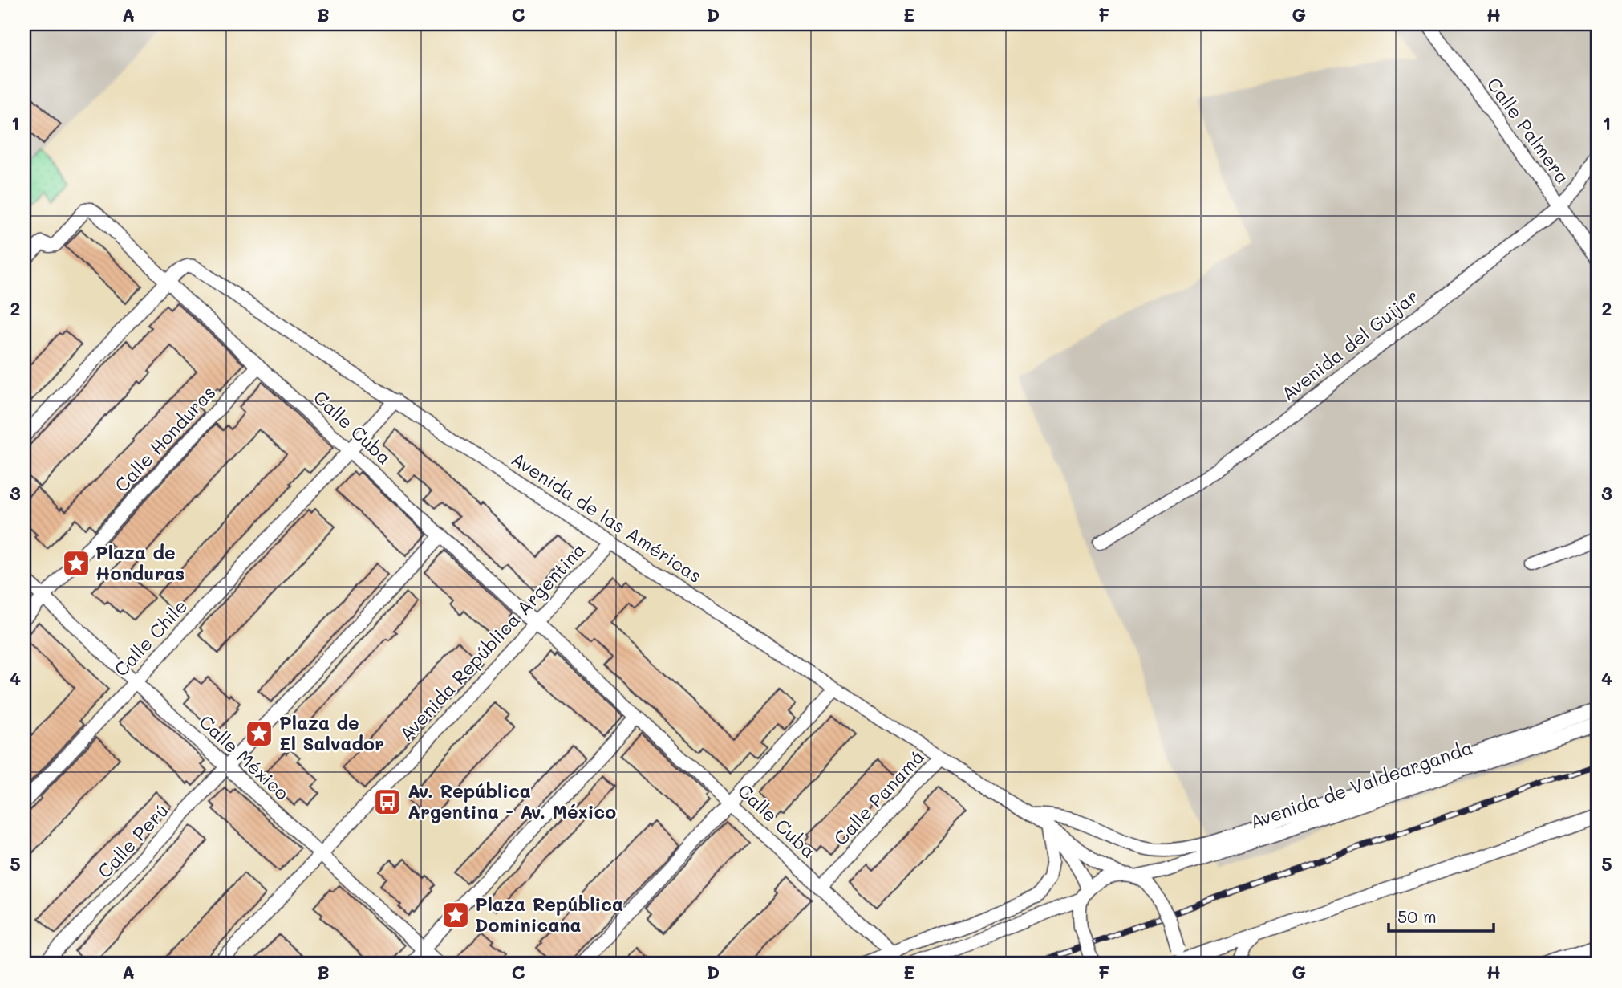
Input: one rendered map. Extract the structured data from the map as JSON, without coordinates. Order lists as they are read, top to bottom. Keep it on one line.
{"streets":{"street":["Calle Palmera","Avenida del Guijar","Calle Cuba","Calle Honduras","Avenida de las Américas","Calle Chile","Avenida República Argentina","Calle México","Avenida de Valdearganda","Calle Panamá","Calle Perú"]},"crossings":[["Calle Palmera","Avenida del Guijar"],["Calle Cuba","Calle Honduras"],["Calle Cuba","Avenida de las Américas"],["Calle Cuba","Calle Chile"],["Calle Cuba","Avenida República Argentina"],["Calle Cuba","Calle Panamá"],["Calle Honduras","Calle México"],["Avenida de las Américas","Calle Chile"],["Avenida de las Américas","Avenida República Argentina"],["Avenida de las Américas","Calle Panamá"],["Calle Chile","Calle México"],["Avenida República Argentina","Calle México"],["Calle México","Calle Perú"]],"places":{"place":["Plaza de Honduras","Plaza de El Salvador","Plaza República Dominicana"],"bus stop":["Av. República Argentina - Av. México"]},"scale_bar":"50 m","grid":{"columns":["A","B","C","D","E","F","G","H"],"rows":["1","2","3","4","5"]}}
